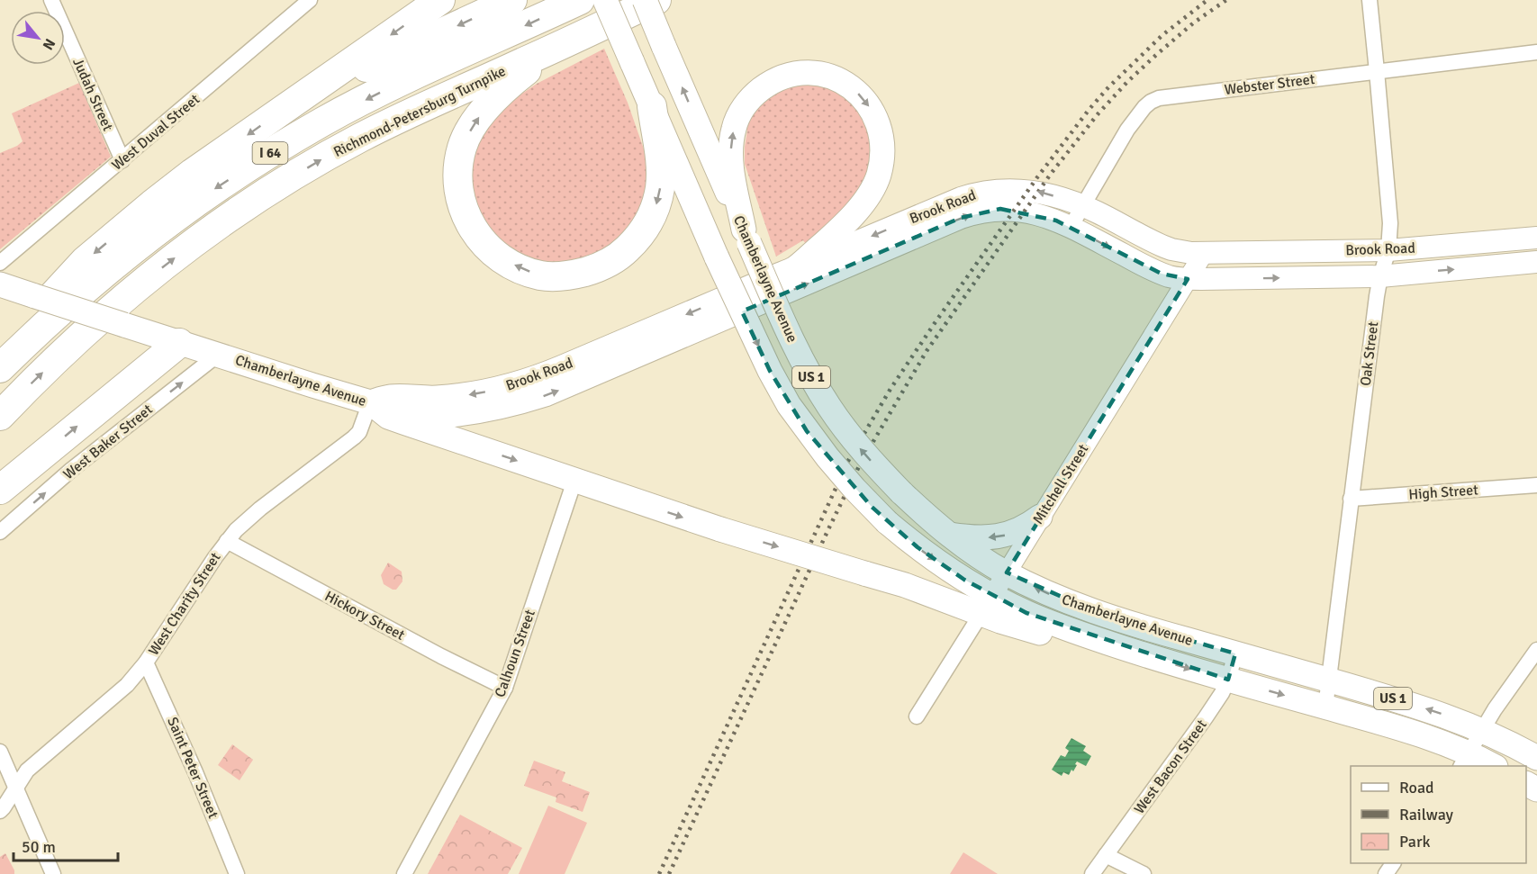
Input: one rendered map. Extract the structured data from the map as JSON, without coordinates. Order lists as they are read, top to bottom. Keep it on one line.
{"streets":{"highway":["Richmond-Petersburg Turnpike","I 64"],"main road":["Brook Road","Chamberlayne Avenue","US 1"],"street":["Webster Street","Judah Street","West Duval Street","Oak Street","West Baker Street","Mitchell Street","High Street","West Charity Street","Hickory Street","Calhoun Street","West Bacon Street","Saint Peter Street"]},"crossings":[["Webster Street","Brook Road"],["Webster Street","Oak Street"],["Judah Street","West Duval Street"],["Brook Road","Chamberlayne Avenue"],["Brook Road","Oak Street"],["Brook Road","Mitchell Street"],["Brook Road","West Charity Street"],["Chamberlayne Avenue","Oak Street"],["Chamberlayne Avenue","West Baker Street"],["Chamberlayne Avenue","Mitchell Street"],["Chamberlayne Avenue","West Charity Street"],["Chamberlayne Avenue","Calhoun Street"],["Chamberlayne Avenue","West Bacon Street"],["Oak Street","High Street"],["West Charity Street","Hickory Street"],["West Charity Street","Saint Peter Street"],["Hickory Street","Calhoun Street"]],"one_way":["West Baker Street"],"legend":["Road","Railway","Park"],"scale_bar":"50 m","north":"bottom right"}
